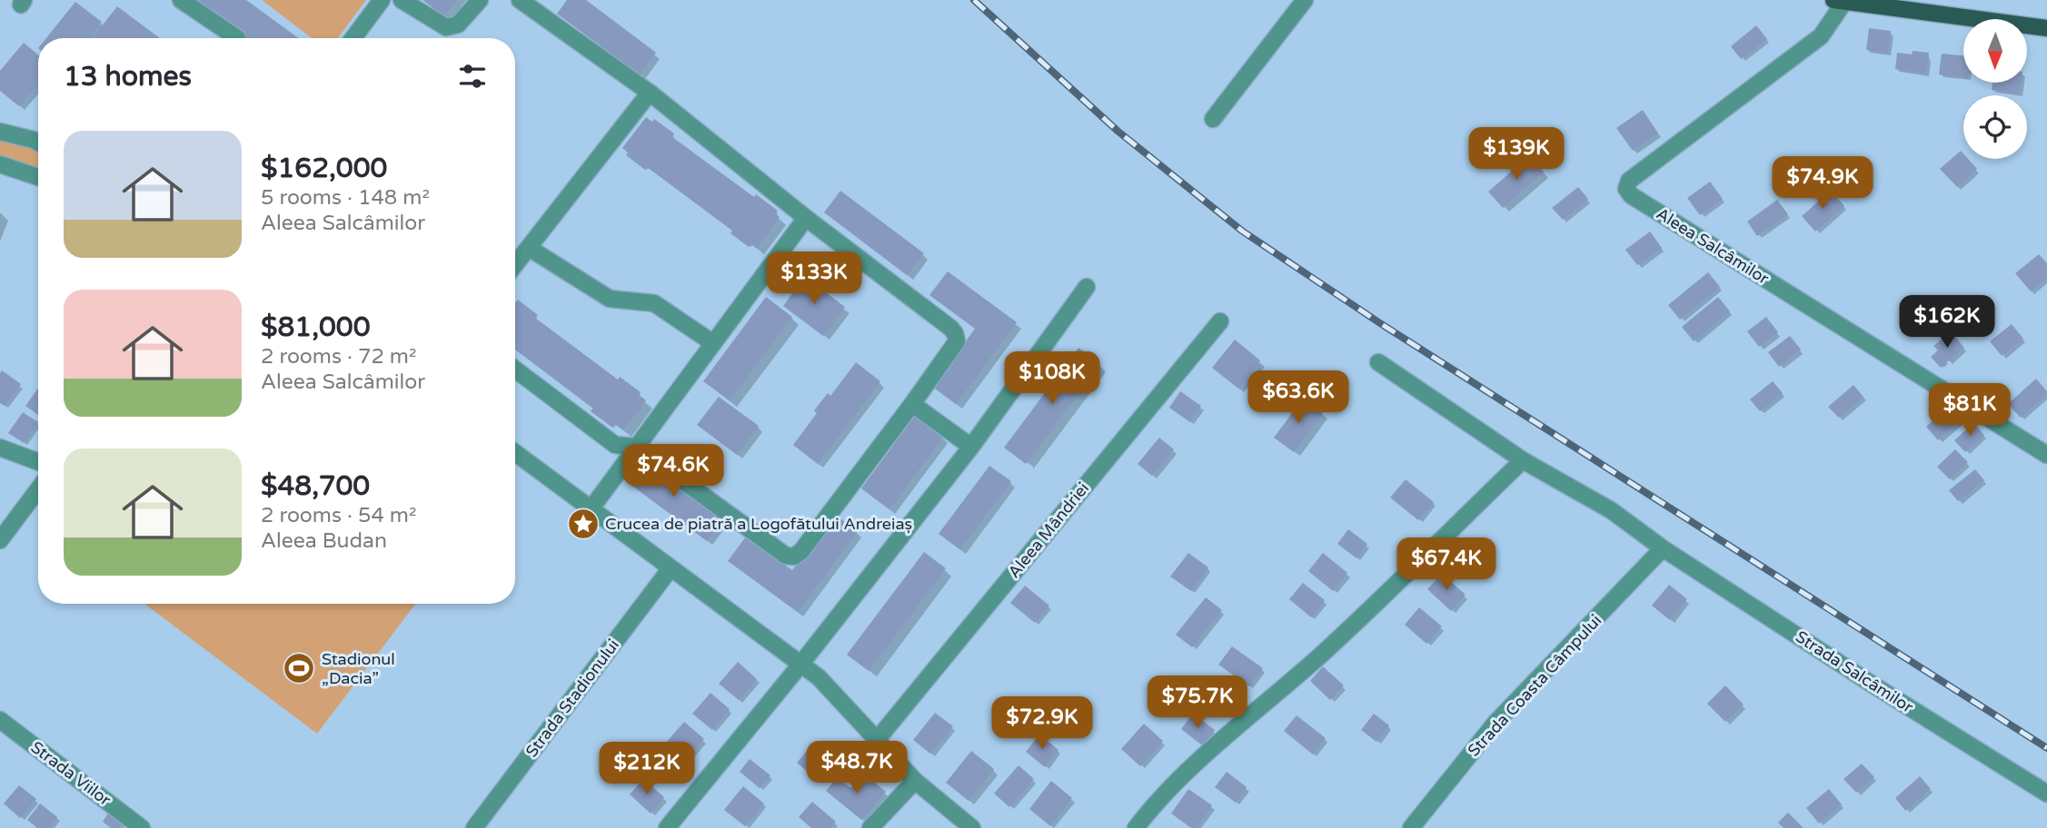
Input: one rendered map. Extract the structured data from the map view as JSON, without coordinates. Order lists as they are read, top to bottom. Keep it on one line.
{"streets":{"street":["Aleea Salcâmilor","Aleea Mândriei","Strada Salcâmilor","Strada Coasta Câmpului","Strada Stadionului","Strada Viilor"]},"crossings":[["Strada Salcâmilor","Strada Coasta Câmpului"]],"places":{"place":["Crucea de piatră a Logofătului Andreiaș"],"sports":["Stadionul „Dacia”"]},"north":"bottom","page":{"heading":"13 homes","list":[{"name":"$162,000","note":"5 rooms · 148 m² · Aleea Salcâmilor"},{"name":"$81,000","note":"2 rooms · 72 m² · Aleea Salcâmilor"},{"name":"$48,700","note":"2 rooms · 54 m² · Aleea Budan"}],"price":["$139K","$74.9K","$133K","$162K","$108K","$63.6K","$81K","$74.6K","$67.4K","$75.7K","$72.9K","$48.7K","$212K"]}}
